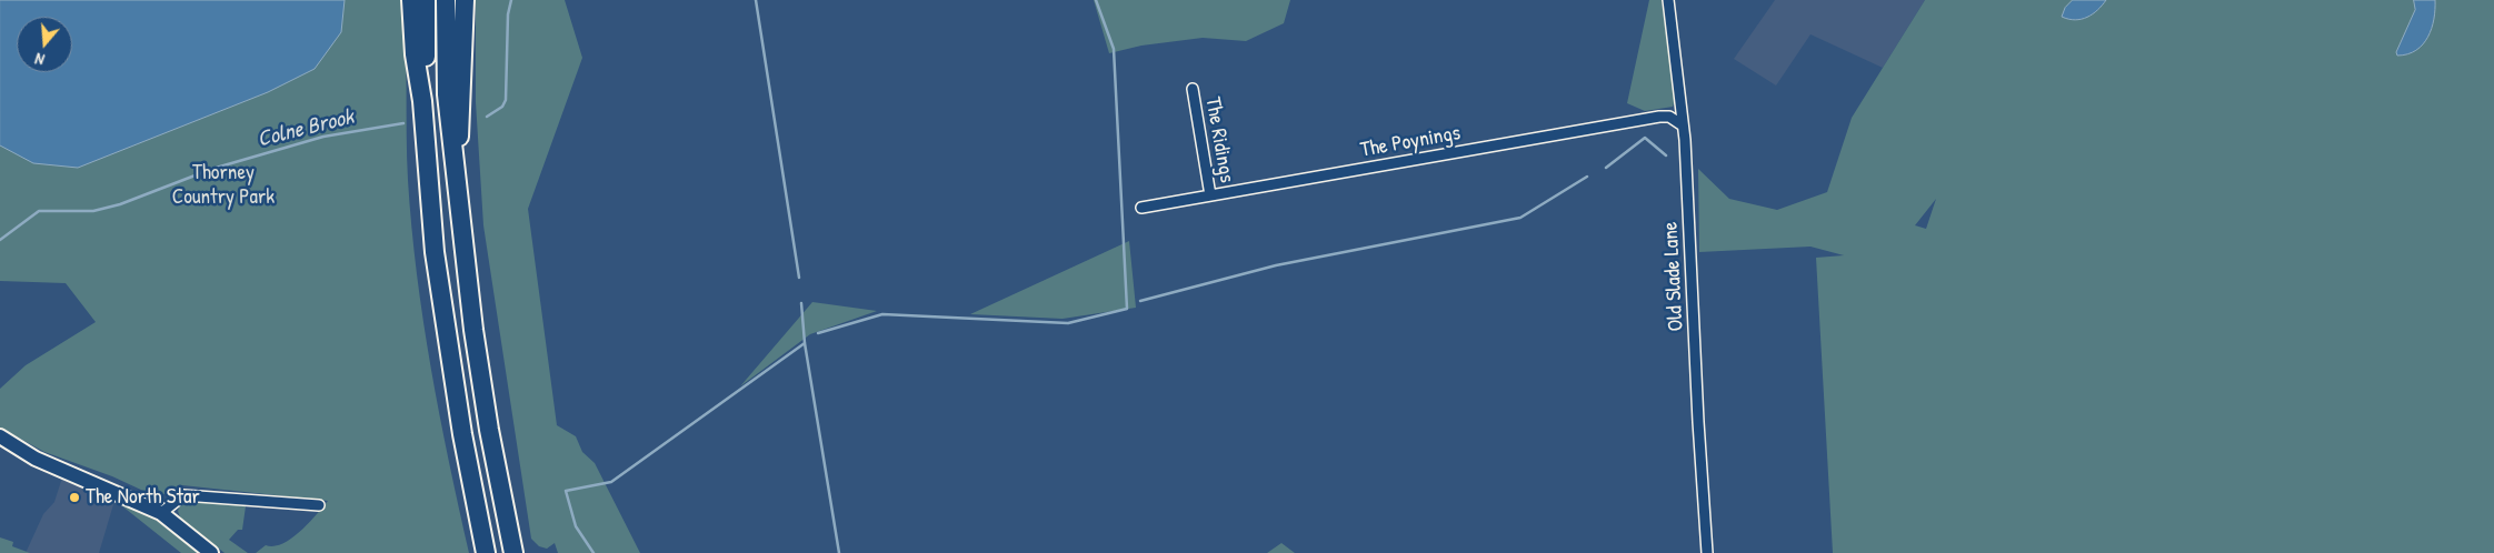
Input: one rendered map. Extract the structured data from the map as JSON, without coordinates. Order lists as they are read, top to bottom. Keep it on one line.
{"streets":{"street":["The Ridings","The Poynings","Old Slade Lane"]},"crossings":[["The Ridings","The Poynings"],["The Poynings","Old Slade Lane"]],"water":["Colne Brook"],"parks":["Thorney Country Park"],"places":["The North Star"],"north":"bottom"}
